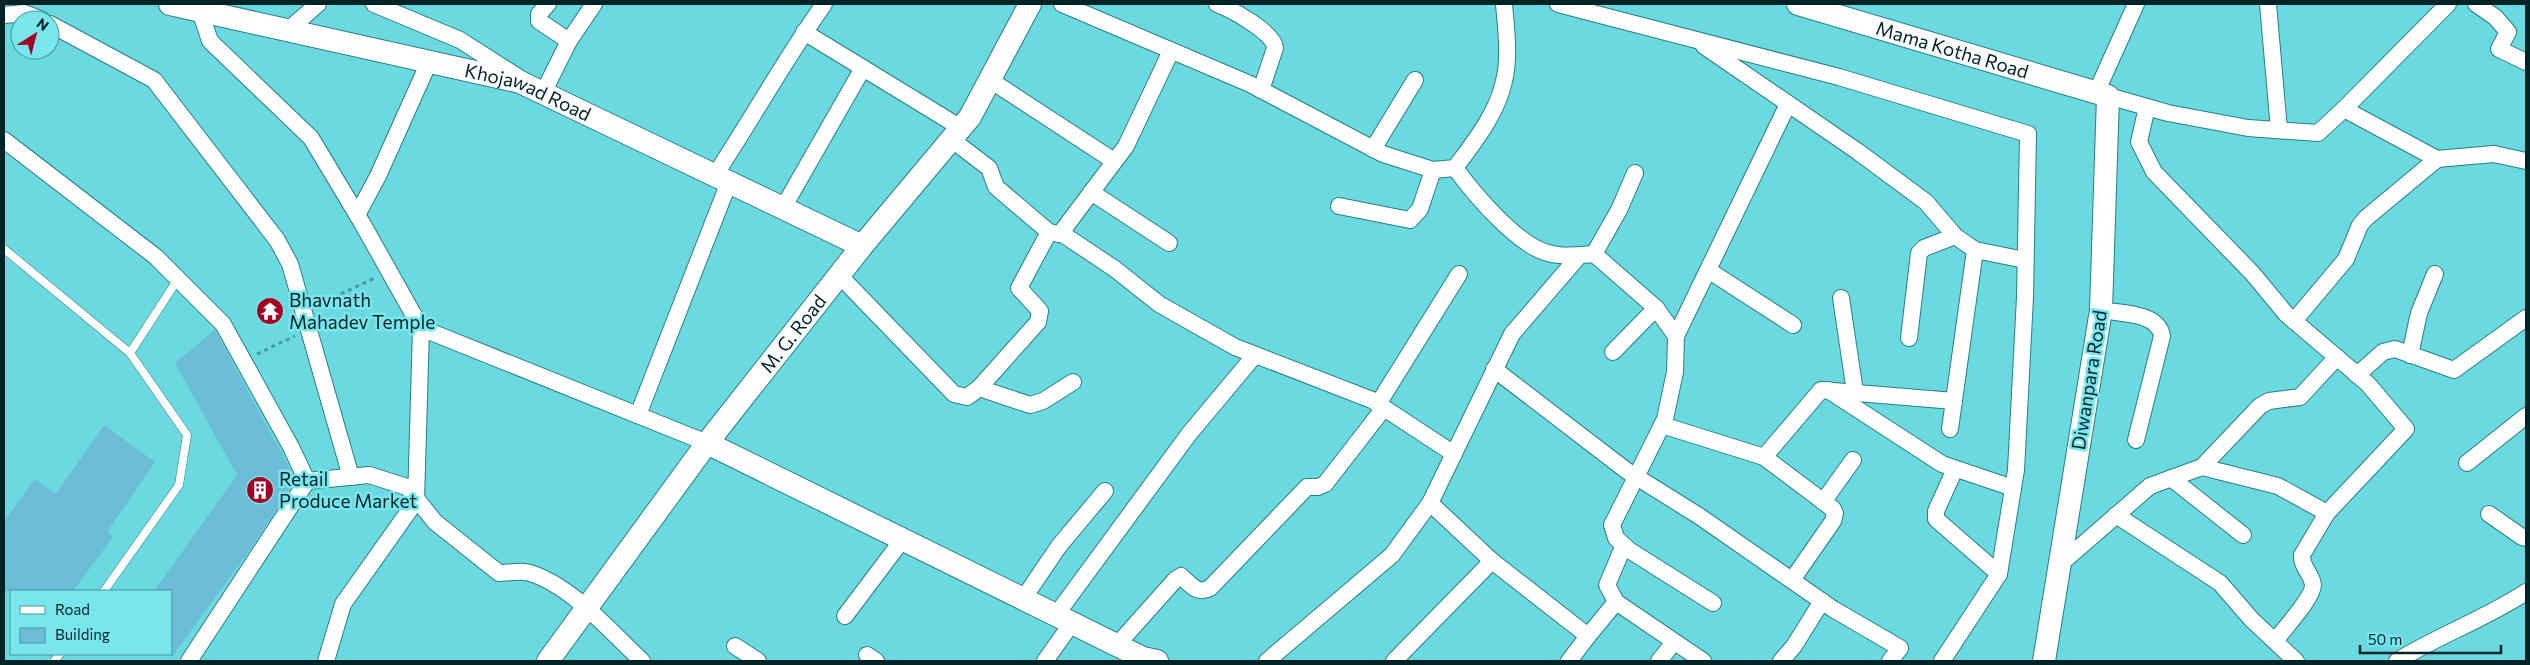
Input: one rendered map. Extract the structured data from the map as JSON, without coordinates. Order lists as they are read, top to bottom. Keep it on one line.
{"streets":{"street":["Mama Kotha Road","Khojawad Road","M. G. Road","Diwanpara Road"]},"crossings":[["Mama Kotha Road","Diwanpara Road"],["Khojawad Road","M. G. Road"]],"places":{"temple":["Bhavnath Mahadev Temple"],"building":["Retail Produce Market"]},"legend":["Road","Building"],"scale_bar":"50 m","north":"top right"}
